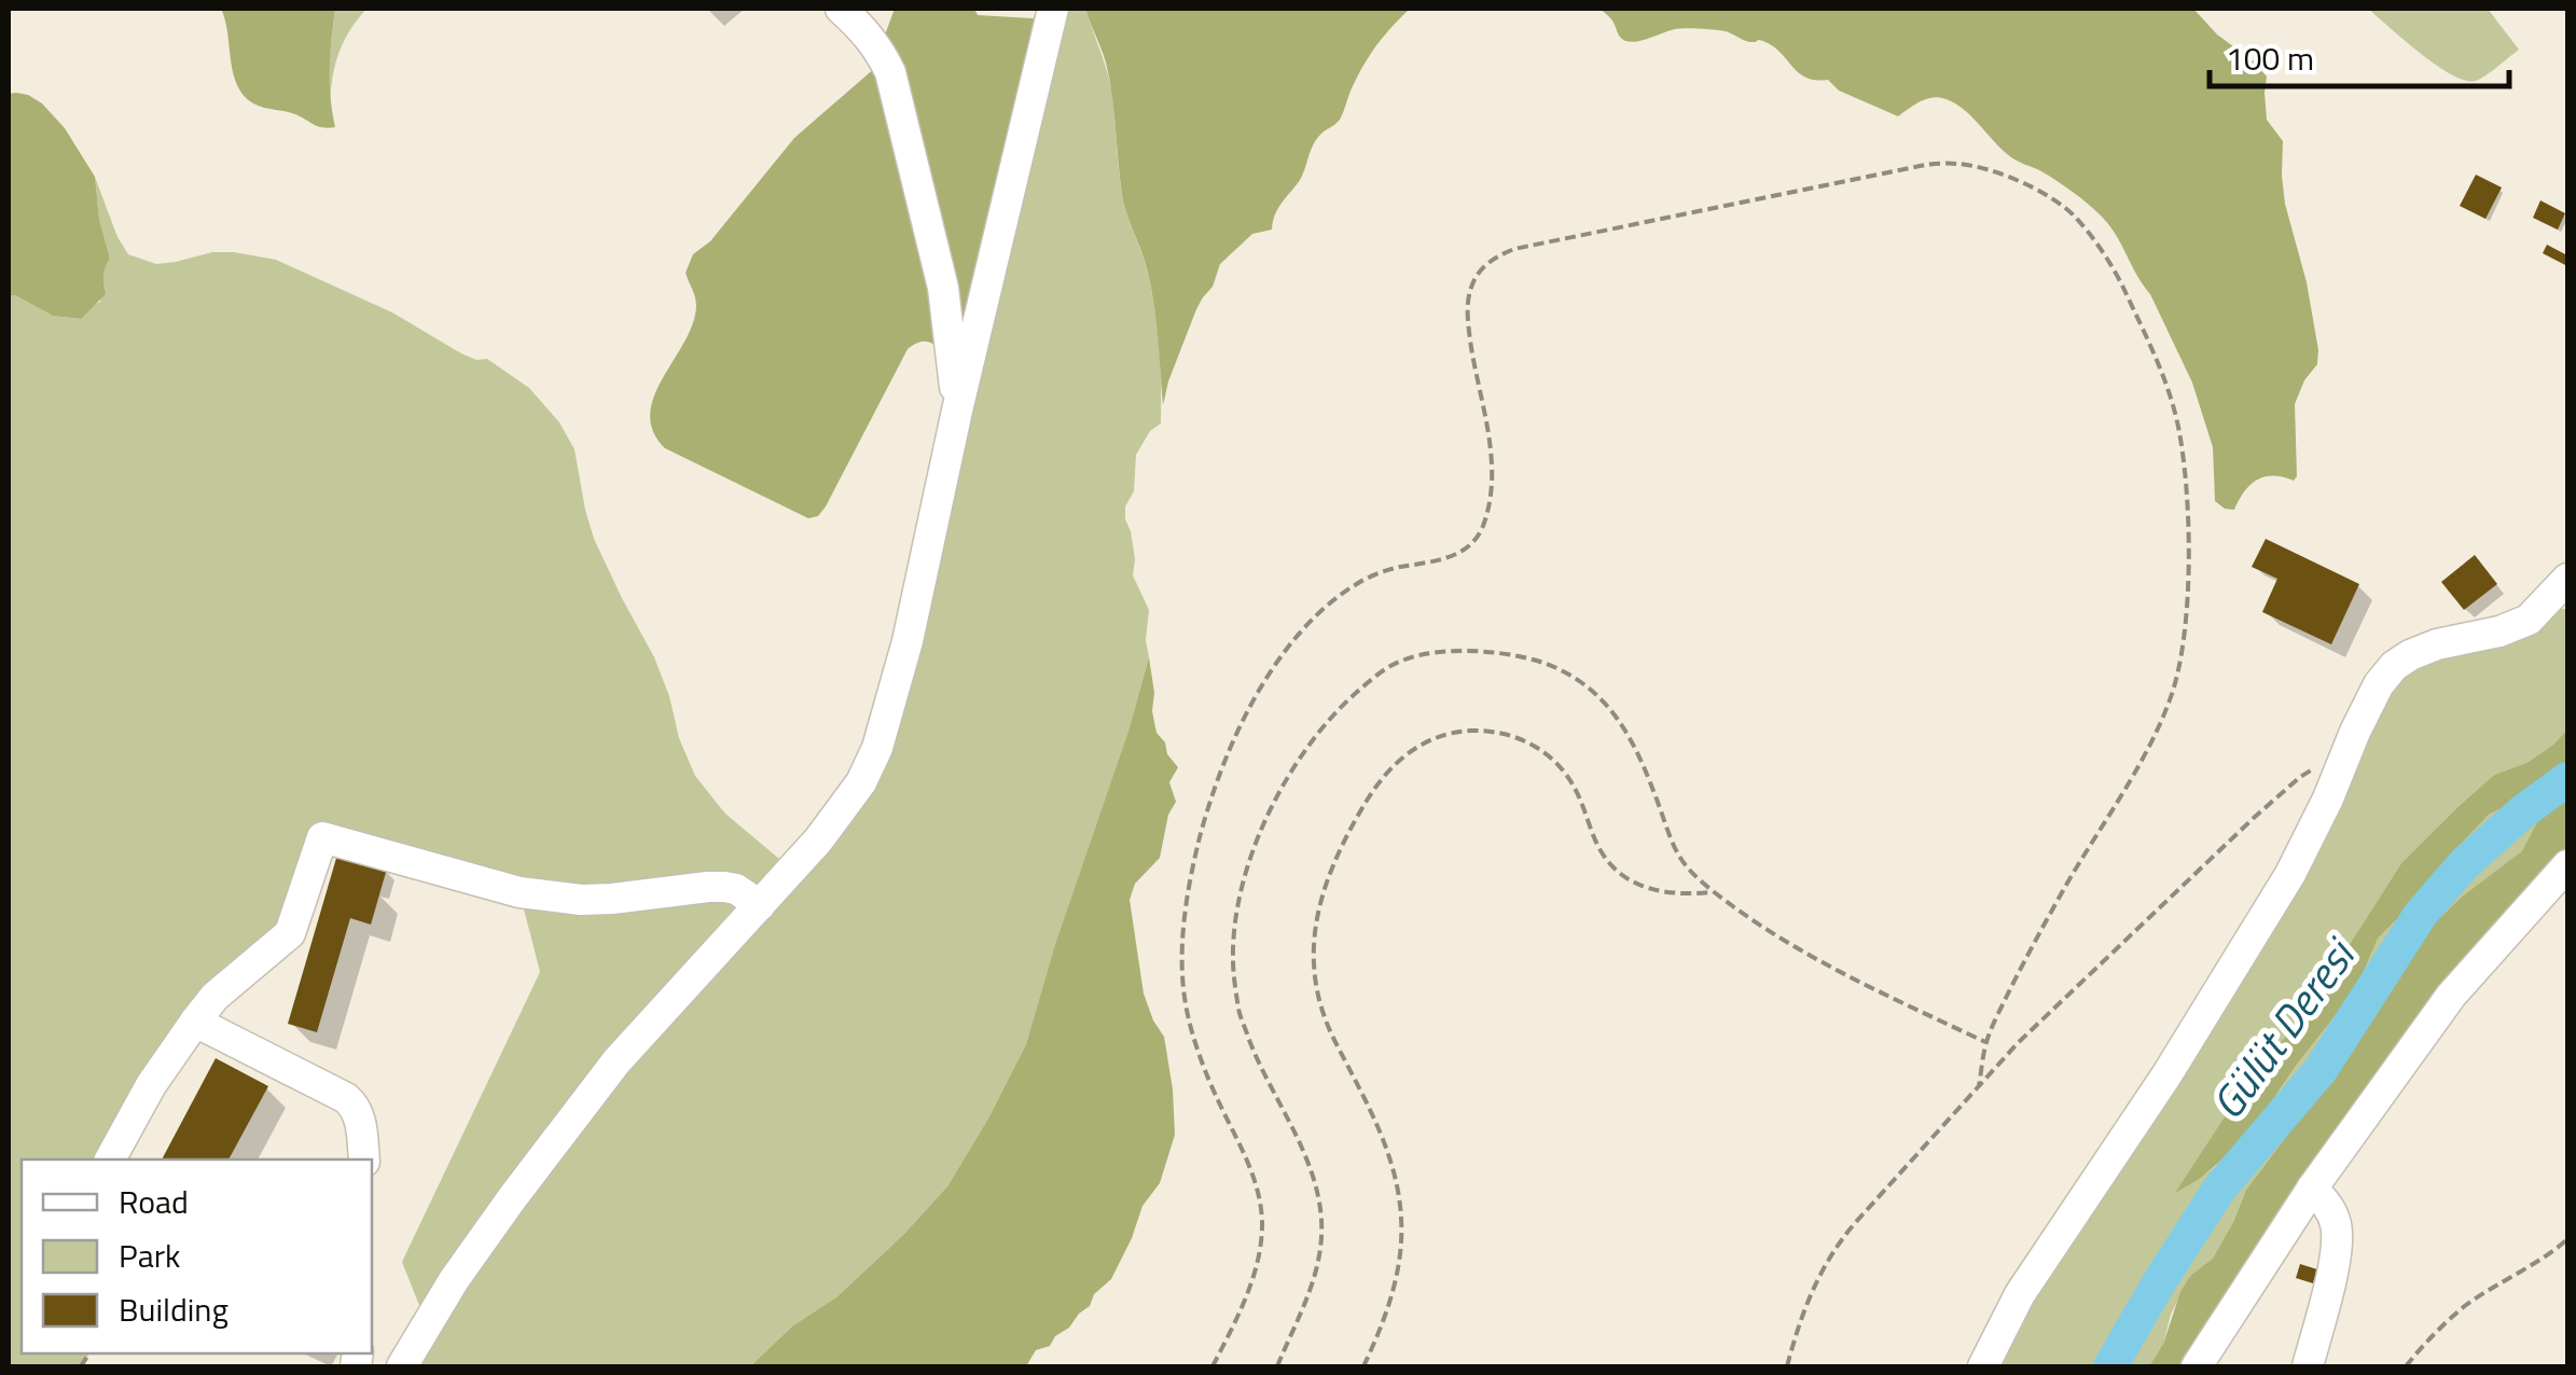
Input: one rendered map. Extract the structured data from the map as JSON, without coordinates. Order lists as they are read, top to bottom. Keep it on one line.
{"water":["Gülüt Deresi"],"legend":["Road","Park","Building"],"scale_bar":"100 m"}
